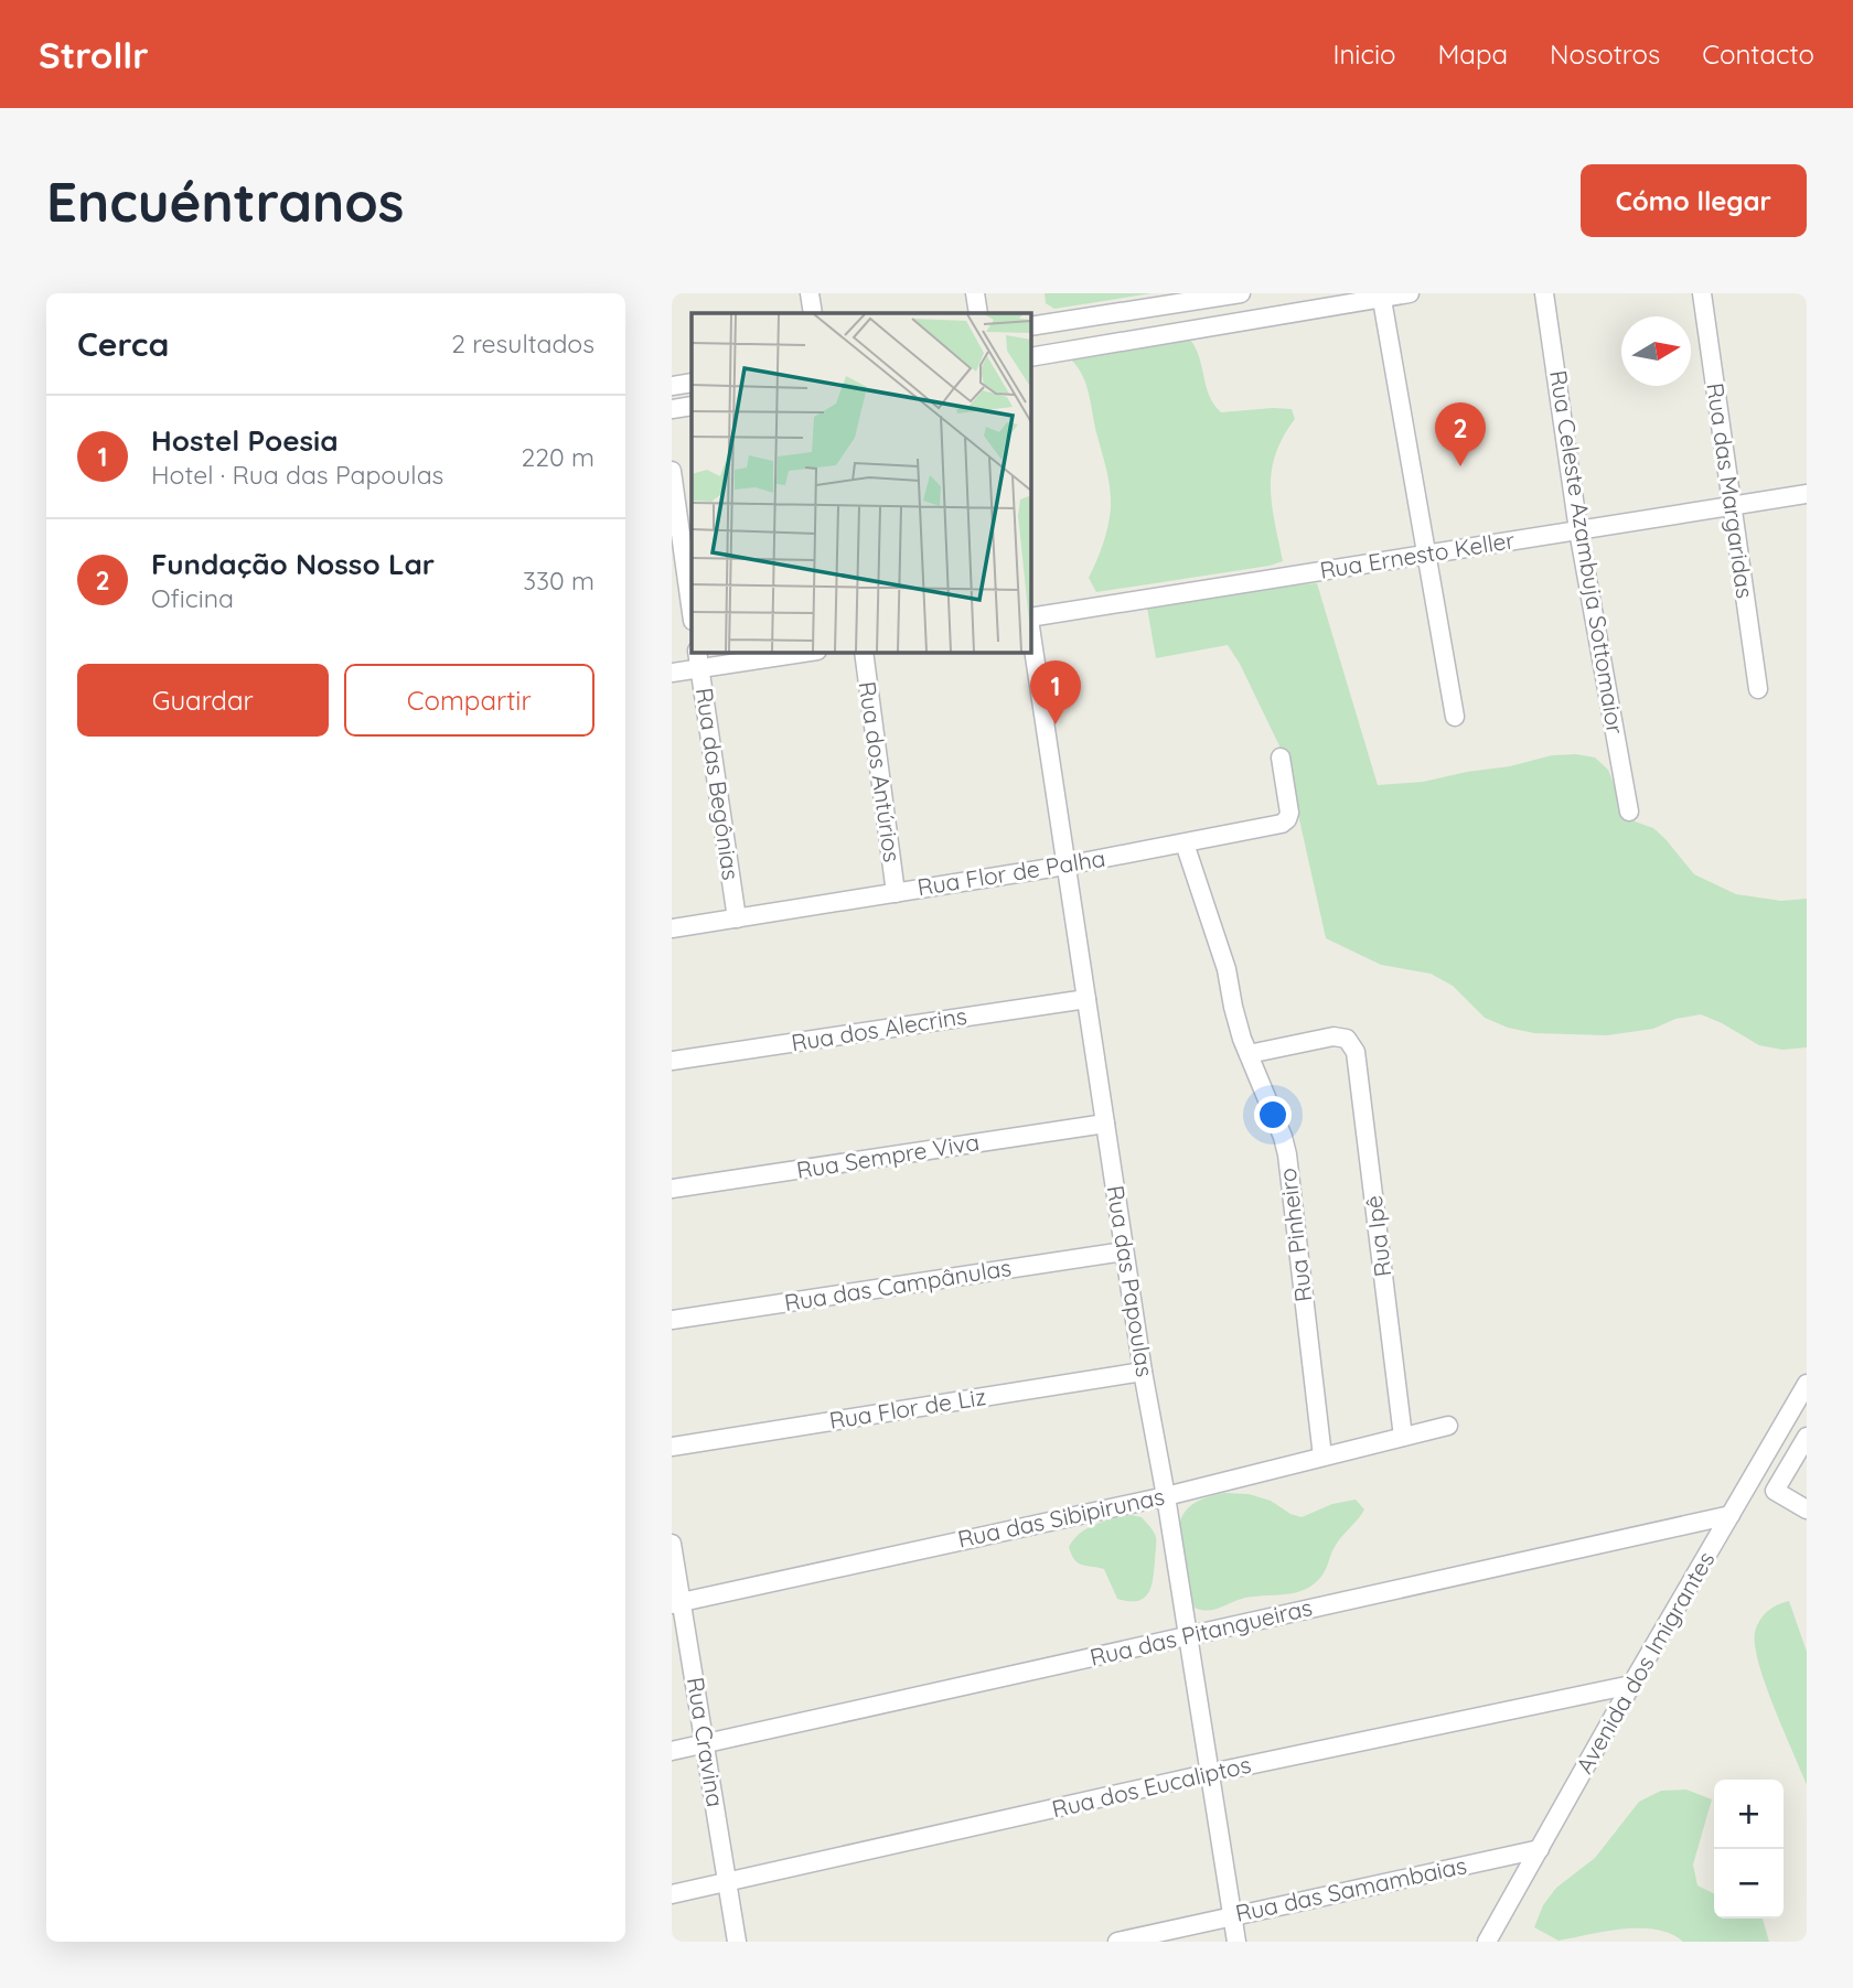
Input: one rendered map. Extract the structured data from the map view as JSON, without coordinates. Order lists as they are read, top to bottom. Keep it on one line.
{"streets":{"street":["Rua das Margaridas","Rua Celeste Azambuja Sottomaior","Rua Ernesto Keller","Rua dos Antúrios","Rua das Begônias","Rua Flor de Palha","Rua dos Alecrins","Rua Sempre Viva","Rua Pinheiro","Rua Ipê","Rua das Papoulas","Rua das Campânulas","Rua Flor de Liz","Rua das Sibipirunas","Rua das Pitangueiras","Avenida dos Imigrantes","Rua Cravina","Rua dos Eucaliptos","Rua das Samambaias"]},"crossings":[["Rua das Margaridas","Rua Ernesto Keller"],["Rua Celeste Azambuja Sottomaior","Rua Ernesto Keller"],["Rua dos Antúrios","Rua Flor de Palha"],["Rua das Begônias","Rua Flor de Palha"],["Rua Flor de Palha","Rua Pinheiro"],["Rua Flor de Palha","Rua das Papoulas"],["Rua dos Alecrins","Rua das Papoulas"],["Rua Sempre Viva","Rua das Papoulas"],["Rua Pinheiro","Rua Ipê"],["Rua Pinheiro","Rua das Sibipirunas"],["Rua Ipê","Rua das Sibipirunas"],["Rua das Papoulas","Rua das Campânulas"],["Rua das Papoulas","Rua Flor de Liz"],["Rua das Papoulas","Rua das Sibipirunas"],["Rua das Papoulas","Rua das Pitangueiras"],["Rua das Papoulas","Rua dos Eucaliptos"],["Rua das Papoulas","Rua das Samambaias"],["Rua das Sibipirunas","Rua Cravina"],["Rua das Pitangueiras","Avenida dos Imigrantes"],["Rua das Pitangueiras","Rua Cravina"],["Avenida dos Imigrantes","Rua dos Eucaliptos"],["Avenida dos Imigrantes","Rua das Samambaias"],["Rua Cravina","Rua dos Eucaliptos"]],"north":"right","page":{"header":"Strollr","nav":["Inicio","Mapa","Nosotros","Contacto"],"buttons":["Cómo llegar",["Guardar","Compartir"]],"title":"Encuéntranos","heading":["Cerca","2 resultados"],"list":[{"mark":"1","name":"Hostel Poesia","note":"Hotel · Rua das Papoulas","value":"220 m"},{"mark":"2","name":"Fundação Nosso Lar","note":"Oficina","value":"330 m"}],"pins":["2","1"],"map_buttons":["+","−"]}}
